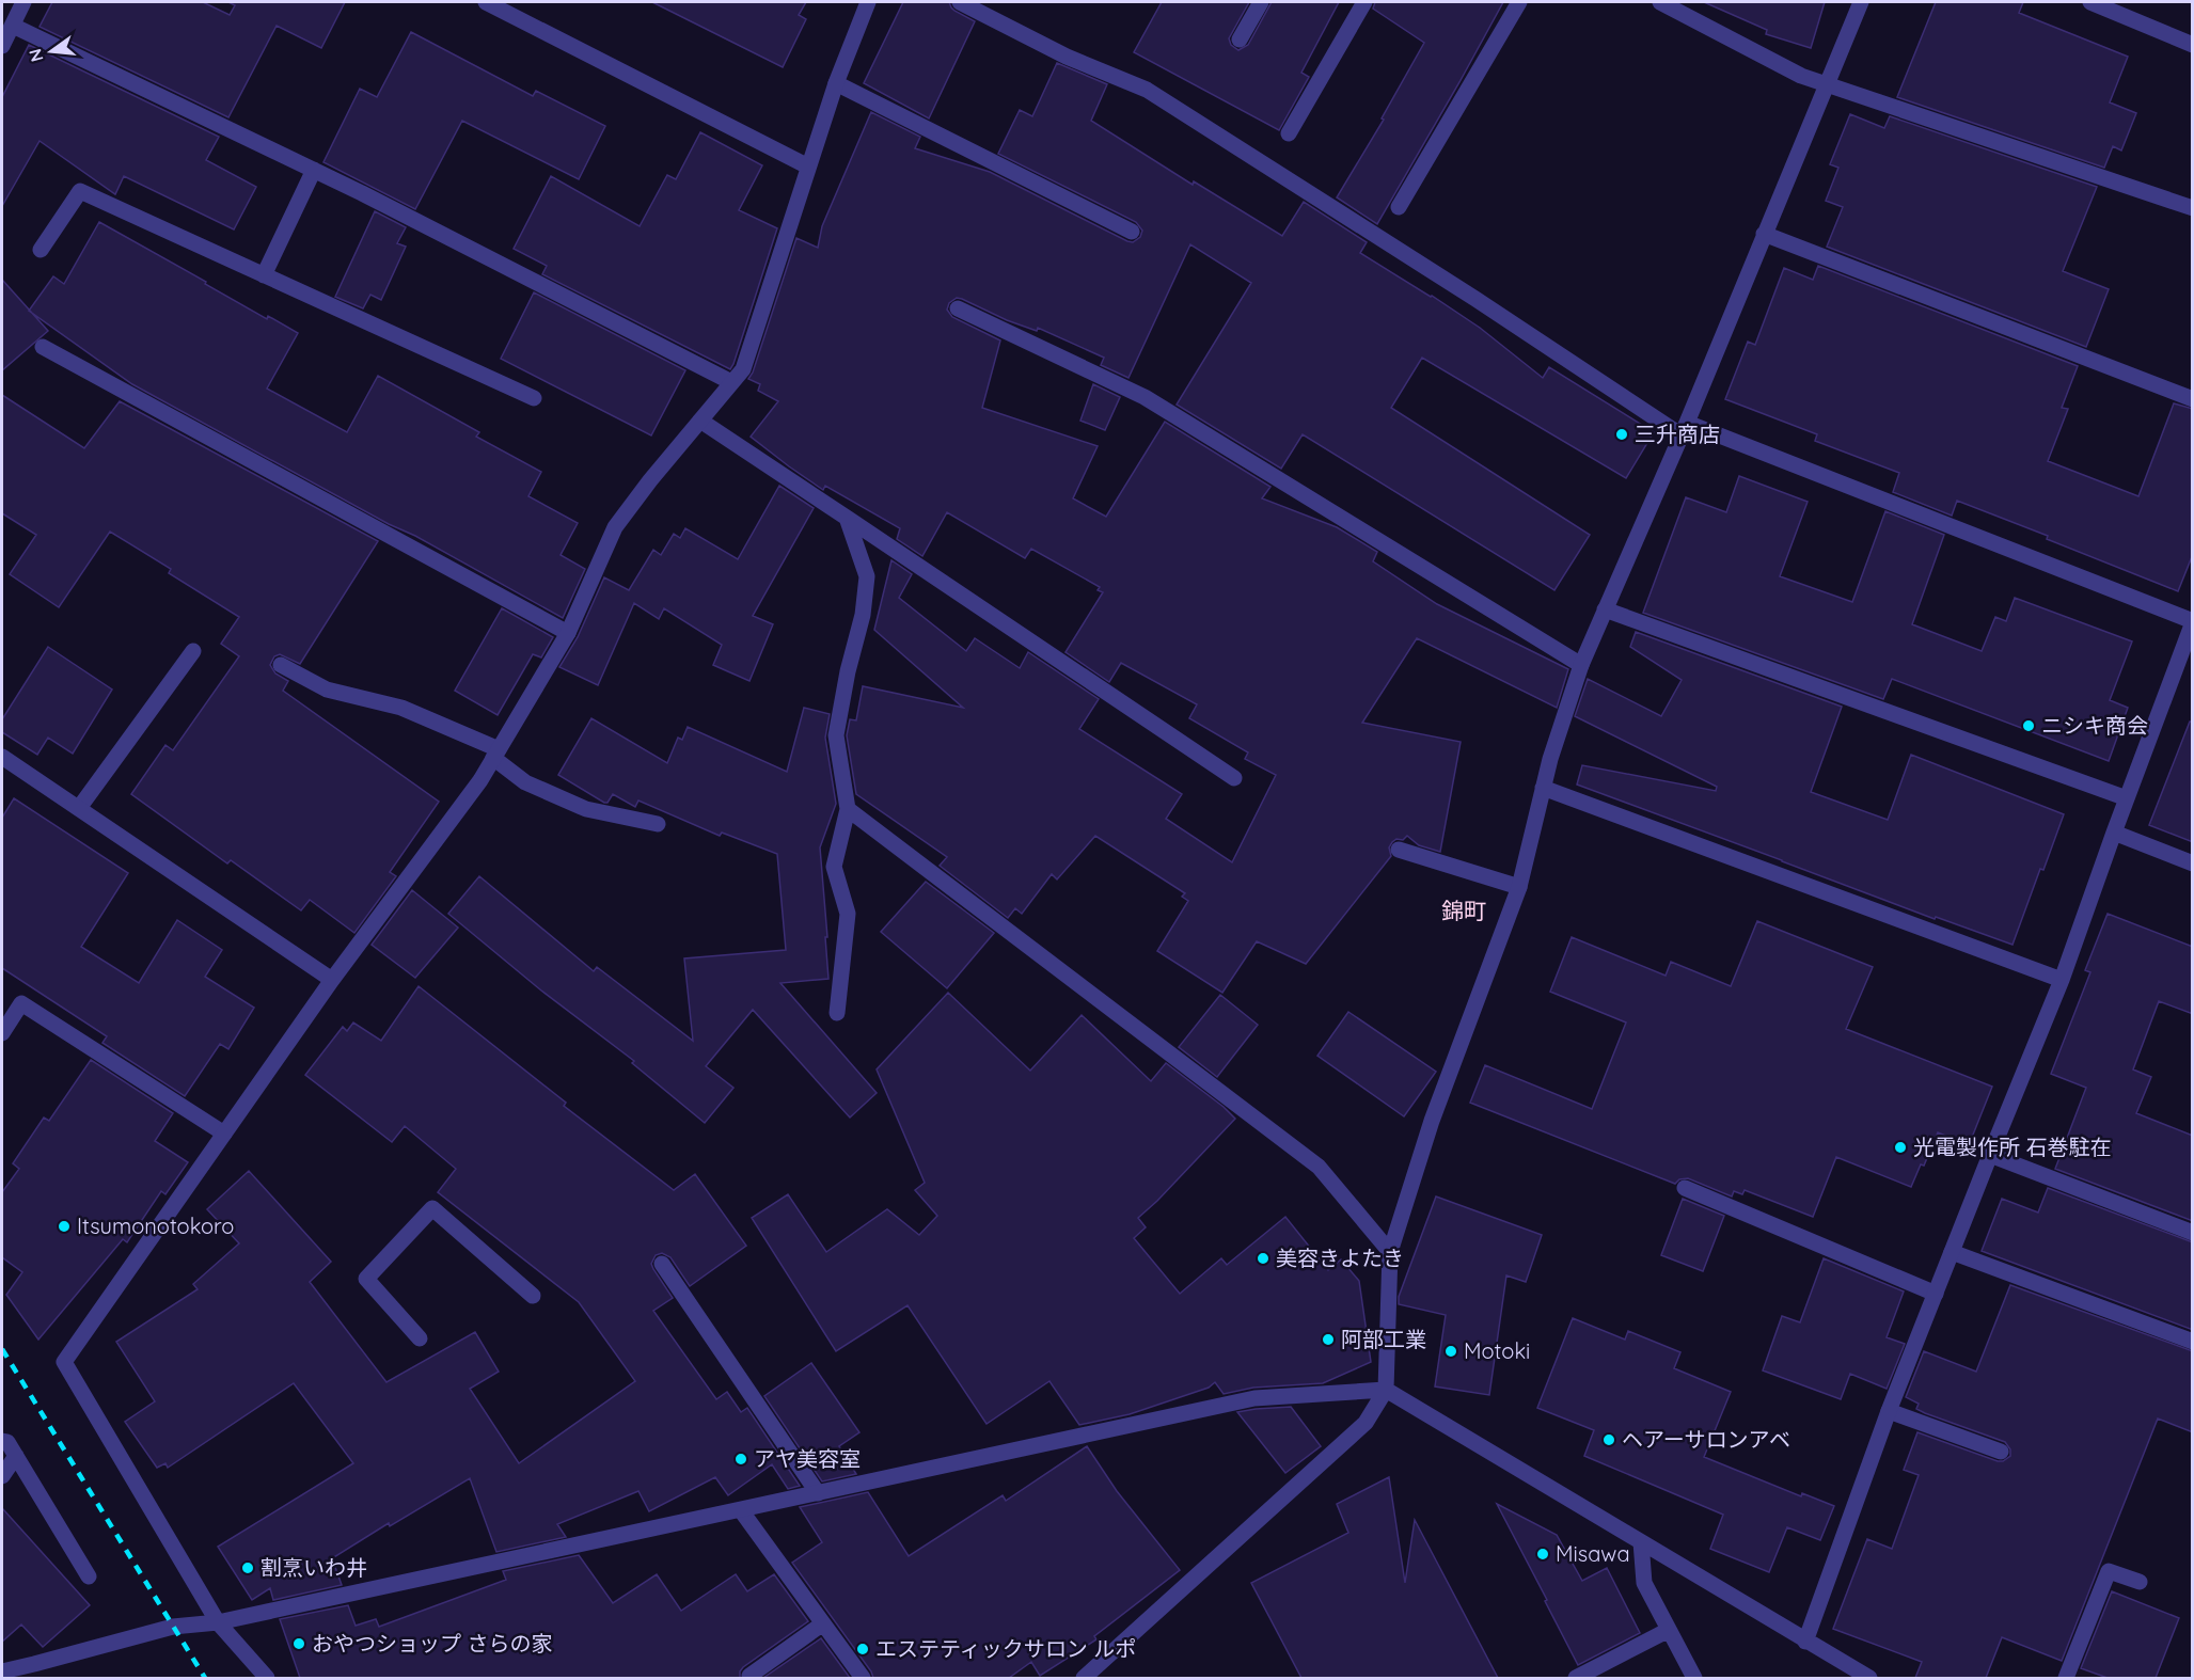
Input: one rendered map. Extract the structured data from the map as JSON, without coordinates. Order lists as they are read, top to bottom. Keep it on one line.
{"districts":["錦町"],"places":["三升商店","ニシキ商会","光電製作所 石巻駐在","Itsumonotokoro","美容きよたき","阿部工業","Motoki","ヘアーサロンアベ","アヤ美容室","Misawa","割烹いわ井","おやつショップ さらの家","エステティックサロン ルポ"],"north":"left"}
